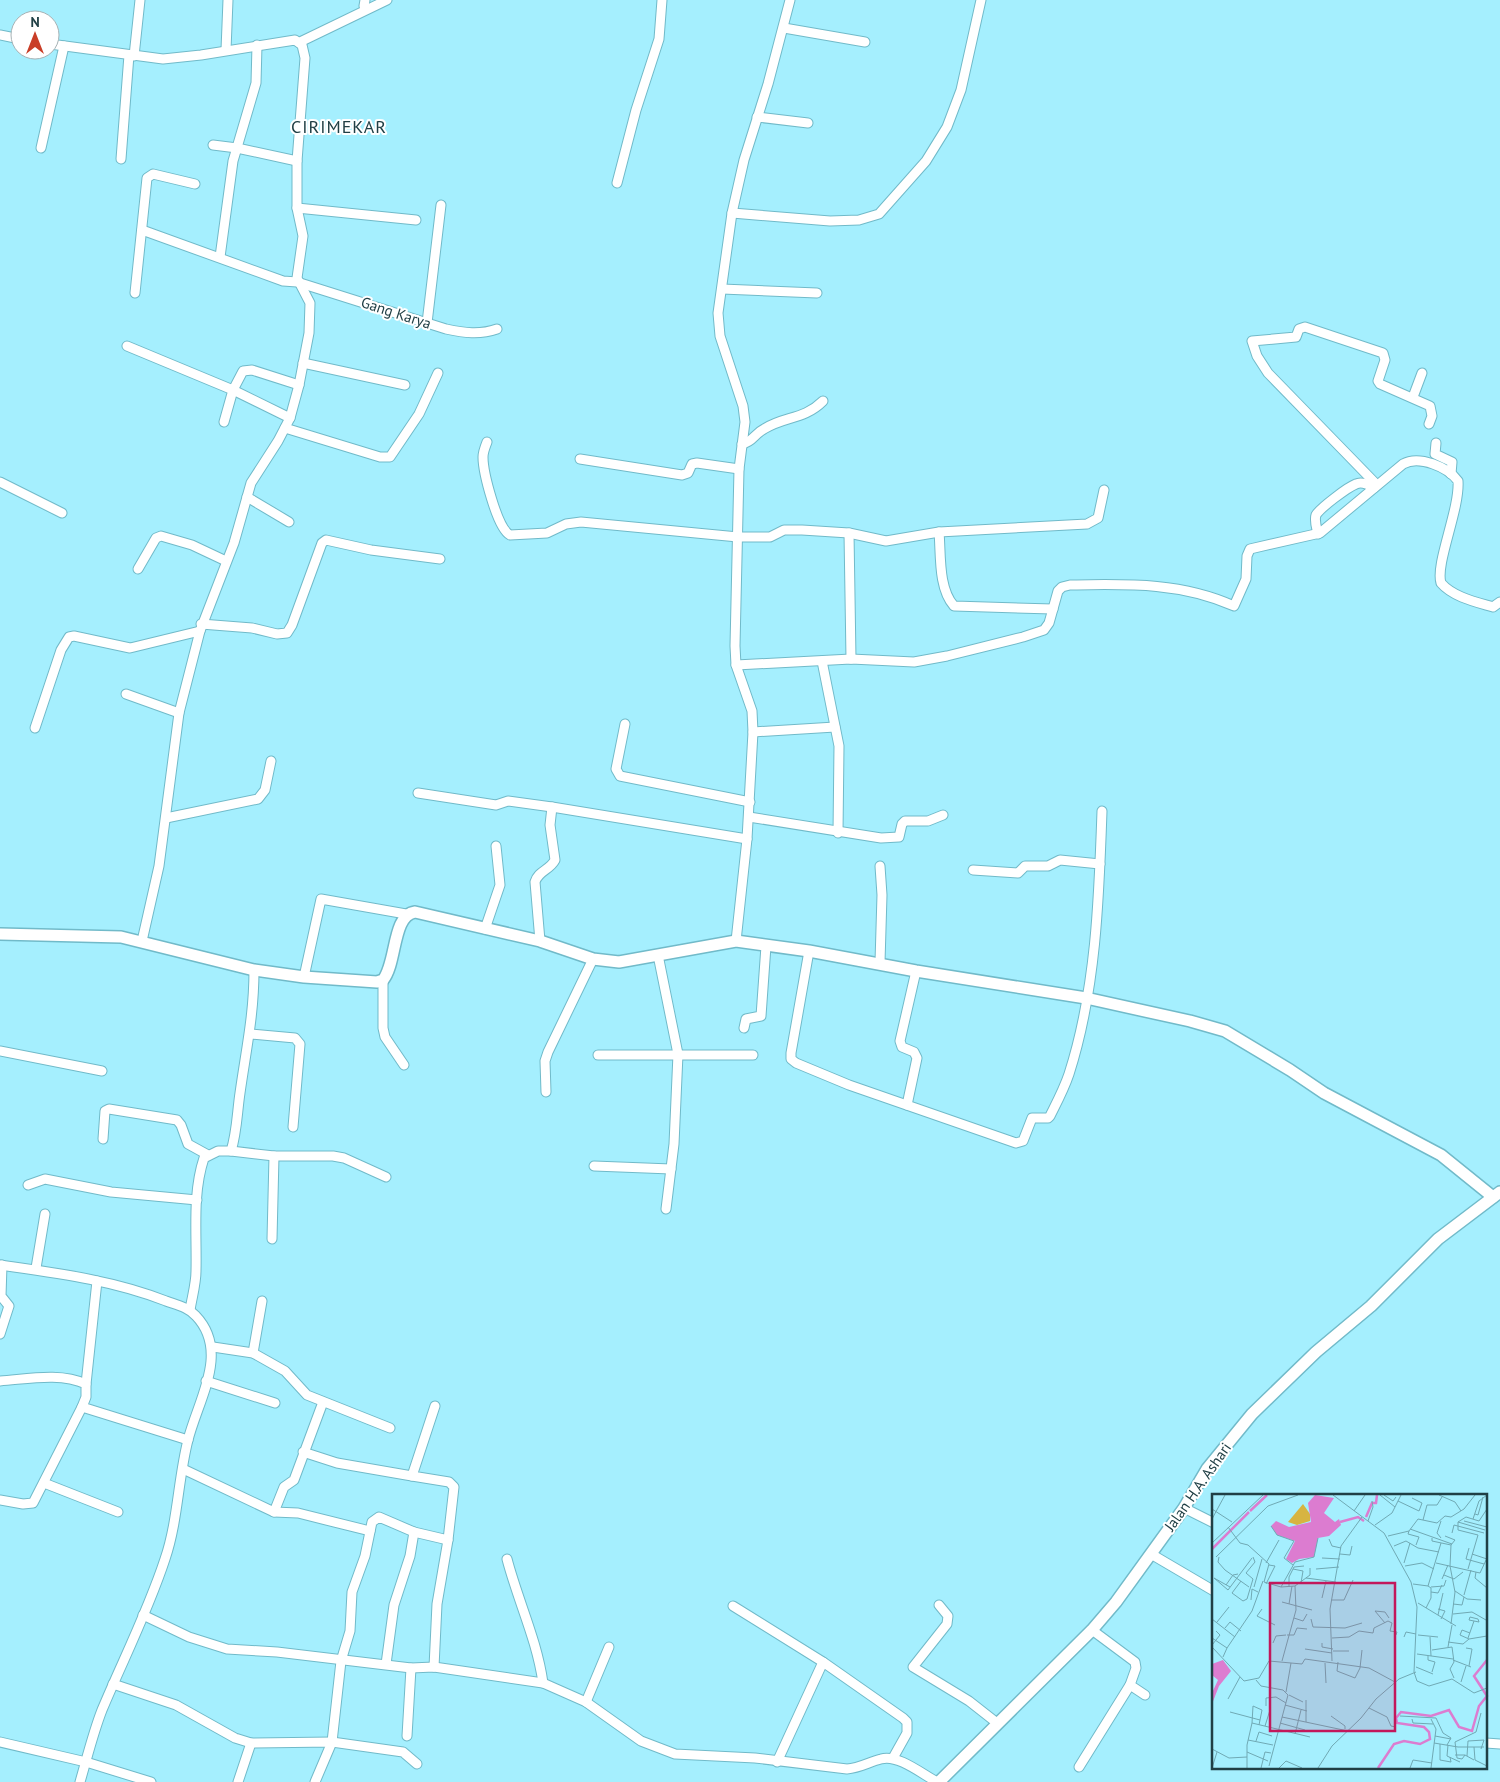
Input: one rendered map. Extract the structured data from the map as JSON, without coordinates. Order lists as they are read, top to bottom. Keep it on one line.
{"streets":{"street":["Gang Karya","Jalan H.A. Ashari"]},"districts":["CIRIMEKAR"],"north":"top"}
